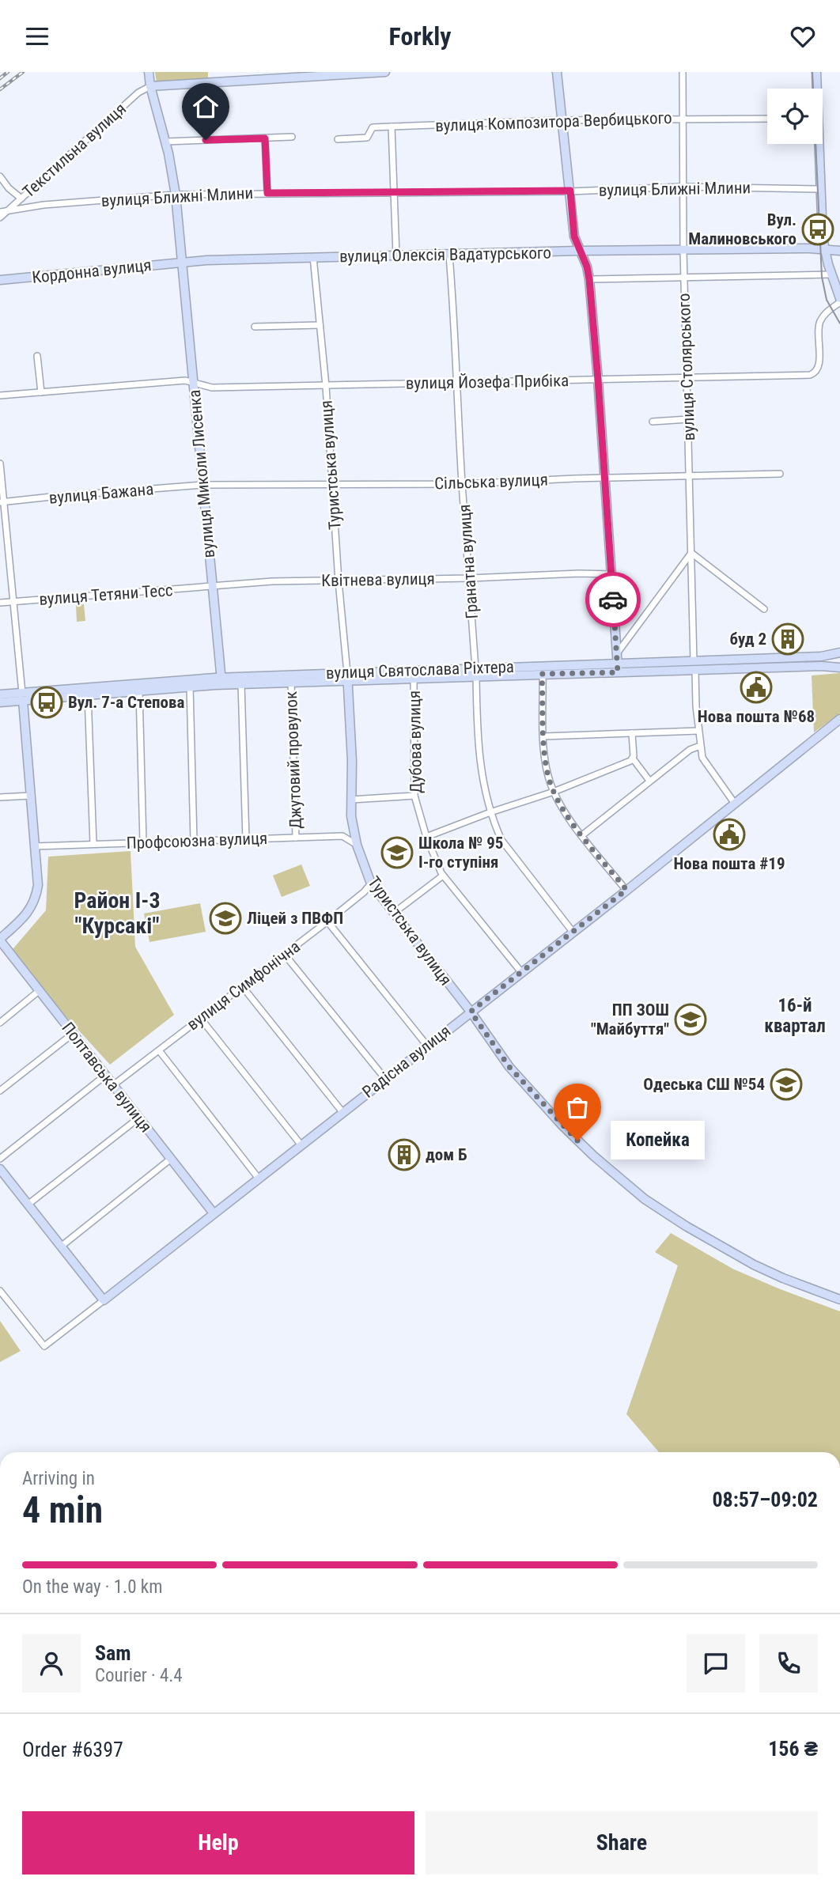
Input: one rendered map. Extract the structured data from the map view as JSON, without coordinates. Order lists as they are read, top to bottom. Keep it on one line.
{"streets":{"street":["вулиця Композитора Вербицького","Текстильна вулиця","вулиця Ближні Млини","вулиця Олексія Вадатурського","Кордонна вулиця","вулиця Столярського","вулиця Йозефа Прибіка","Туристська вулиця","вулиця Миколи Лисенка","Сільська вулиця","вулиця Бажана","Гранатна вулиця","Квітнева вулиця","вулиця Тетяни Тесс","вулиця Святослава Ріхтера","Дубова вулиця","Джутовий провулок","Профсоюзна вулиця","вулиця Симфонічна","Радісна вулиця","Полтавська вулиця"]},"crossings":[["вулиця Композитора Вербицького","вулиця Столярського"],["Текстильна вулиця","вулиця Ближні Млини"],["Текстильна вулиця","вулиця Миколи Лисенка"],["вулиця Ближні Млини","вулиця Столярського"],["вулиця Ближні Млини","вулиця Миколи Лисенка"],["вулиця Олексія Вадатурського","Кордонна вулиця"],["вулиця Олексія Вадатурського","вулиця Столярського"],["вулиця Олексія Вадатурського","Туристська вулиця"],["вулиця Олексія Вадатурського","вулиця Миколи Лисенка"],["вулиця Олексія Вадатурського","Гранатна вулиця"],["Кордонна вулиця","вулиця Миколи Лисенка"],["вулиця Столярського","вулиця Йозефа Прибіка"],["вулиця Столярського","Сільська вулиця"],["вулиця Столярського","вулиця Святослава Ріхтера"],["вулиця Столярського","Радісна вулиця"],["вулиця Йозефа Прибіка","Туристська вулиця"],["вулиця Йозефа Прибіка","вулиця Миколи Лисенка"],["вулиця Йозефа Прибіка","Гранатна вулиця"],["Туристська вулиця","Сільська вулиця"],["Туристська вулиця","Квітнева вулиця"],["Туристська вулиця","вулиця Святослава Ріхтера"],["Туристська вулиця","Профсоюзна вулиця"],["Туристська вулиця","вулиця Симфонічна"],["Туристська вулиця","Радісна вулиця"],["вулиця Миколи Лисенка","Сільська вулиця"],["вулиця Миколи Лисенка","вулиця Бажана"],["вулиця Миколи Лисенка","Квітнева вулиця"],["вулиця Миколи Лисенка","вулиця Тетяни Тесс"],["вулиця Миколи Лисенка","вулиця Святослава Ріхтера"],["Сільська вулиця","вулиця Бажана"],["Сільська вулиця","Гранатна вулиця"],["Гранатна вулиця","Квітнева вулиця"],["Гранатна вулиця","вулиця Святослава Ріхтера"],["Гранатна вулиця","Радісна вулиця"],["Квітнева вулиця","вулиця Тетяни Тесс"],["вулиця Святослава Ріхтера","Дубова вулиця"],["вулиця Святослава Ріхтера","Джутовий провулок"],["Дубова вулиця","Радісна вулиця"],["Джутовий провулок","Профсоюзна вулиця"],["вулиця Симфонічна","Полтавська вулиця"],["Радісна вулиця","Полтавська вулиця"]],"districts":["Район І-3 \"Курсакі\"","16-й квартал"],"places":{"bus stop":["Вул. Малиновського","Вул. 7-а Степова"],"building":["буд 2","дом Б"],"public building":["Нова пошта №68","Нова пошта #19"],"school or university":["Школа № 95 І-го ступіня","Ліцей з ПВФП","ПП ЗОШ \"Майбуття\"","Одеська СШ №54"],"other":["Копейка"]},"page":{"header":"Forkly","bubble":"Копейка","heading":["4 min","Arriving in","08:57–09:02"],"panel":["Sam","Courier · 4.4","Order #6397","156 ₴"],"bar":"On the way · 1.0 km","buttons":["Help","Share"]}}
